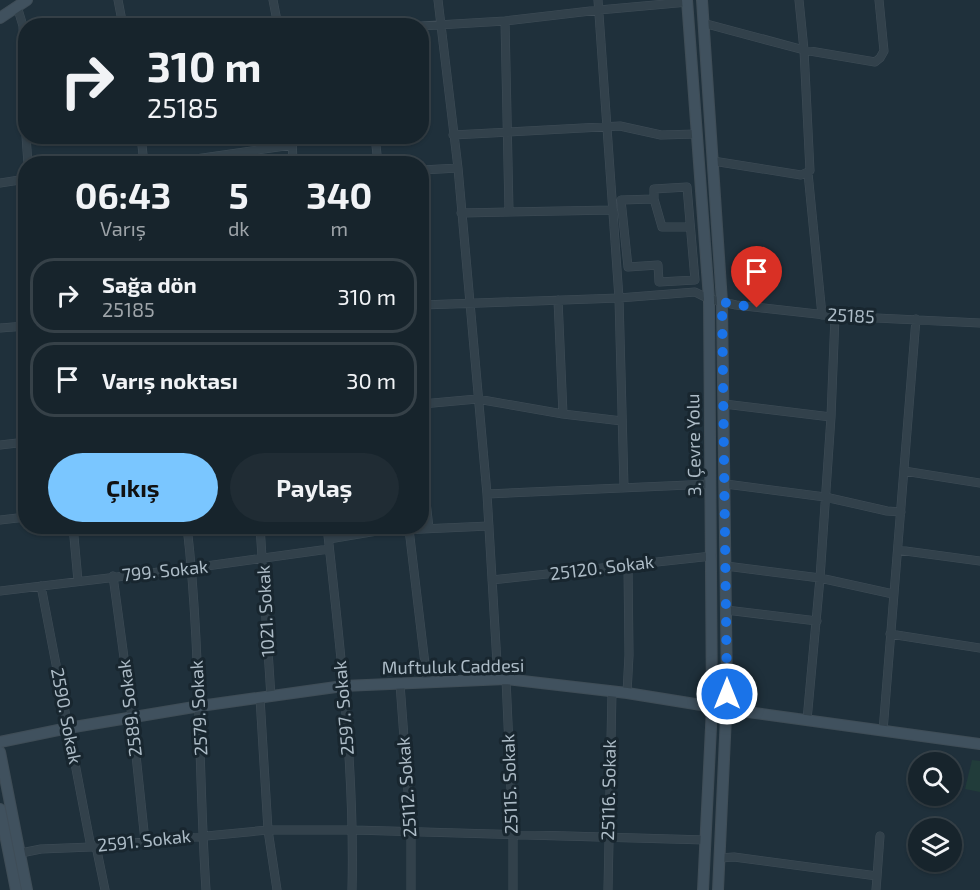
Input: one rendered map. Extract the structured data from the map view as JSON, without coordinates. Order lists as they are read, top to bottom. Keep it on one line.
{"streets":{"main road":["3. Çevre Yolu","Muftuluk Caddesi"],"street":["25185","25120. Sokak","799. Sokak","1021. Sokak","2589. Sokak","2579. Sokak","2597. Sokak","2590. Sokak","25115. Sokak","25112. Sokak","25116. Sokak","2591. Sokak"]},"crossings":[["25185","3. Çevre Yolu"],["25185","25115. Sokak"],["3. Çevre Yolu","25120. Sokak"],["3. Çevre Yolu","Muftuluk Caddesi"],["3. Çevre Yolu","2591. Sokak"],["25120. Sokak","25115. Sokak"],["799. Sokak","1021. Sokak"],["799. Sokak","2589. Sokak"],["799. Sokak","2579. Sokak"],["799. Sokak","2597. Sokak"],["799. Sokak","2590. Sokak"],["1021. Sokak","Muftuluk Caddesi"],["1021. Sokak","2591. Sokak"],["Muftuluk Caddesi","2589. Sokak"],["Muftuluk Caddesi","2579. Sokak"],["Muftuluk Caddesi","2597. Sokak"],["Muftuluk Caddesi","2590. Sokak"],["Muftuluk Caddesi","25115. Sokak"],["Muftuluk Caddesi","25112. Sokak"],["Muftuluk Caddesi","25116. Sokak"],["2589. Sokak","2591. Sokak"],["2579. Sokak","2591. Sokak"],["2597. Sokak","2591. Sokak"],["2590. Sokak","2591. Sokak"],["25115. Sokak","2591. Sokak"],["25112. Sokak","2591. Sokak"],["25116. Sokak","2591. Sokak"]],"page":{"turn":["310 m","25185"],"eta":["06:43","Varış","5","dk","340","m"],"list":[{"name":"Sağa dön","note":"25185","value":"310 m"},{"name":"Varış noktası","value":"30 m"}],"buttons":["Çıkış","Paylaş"]}}
